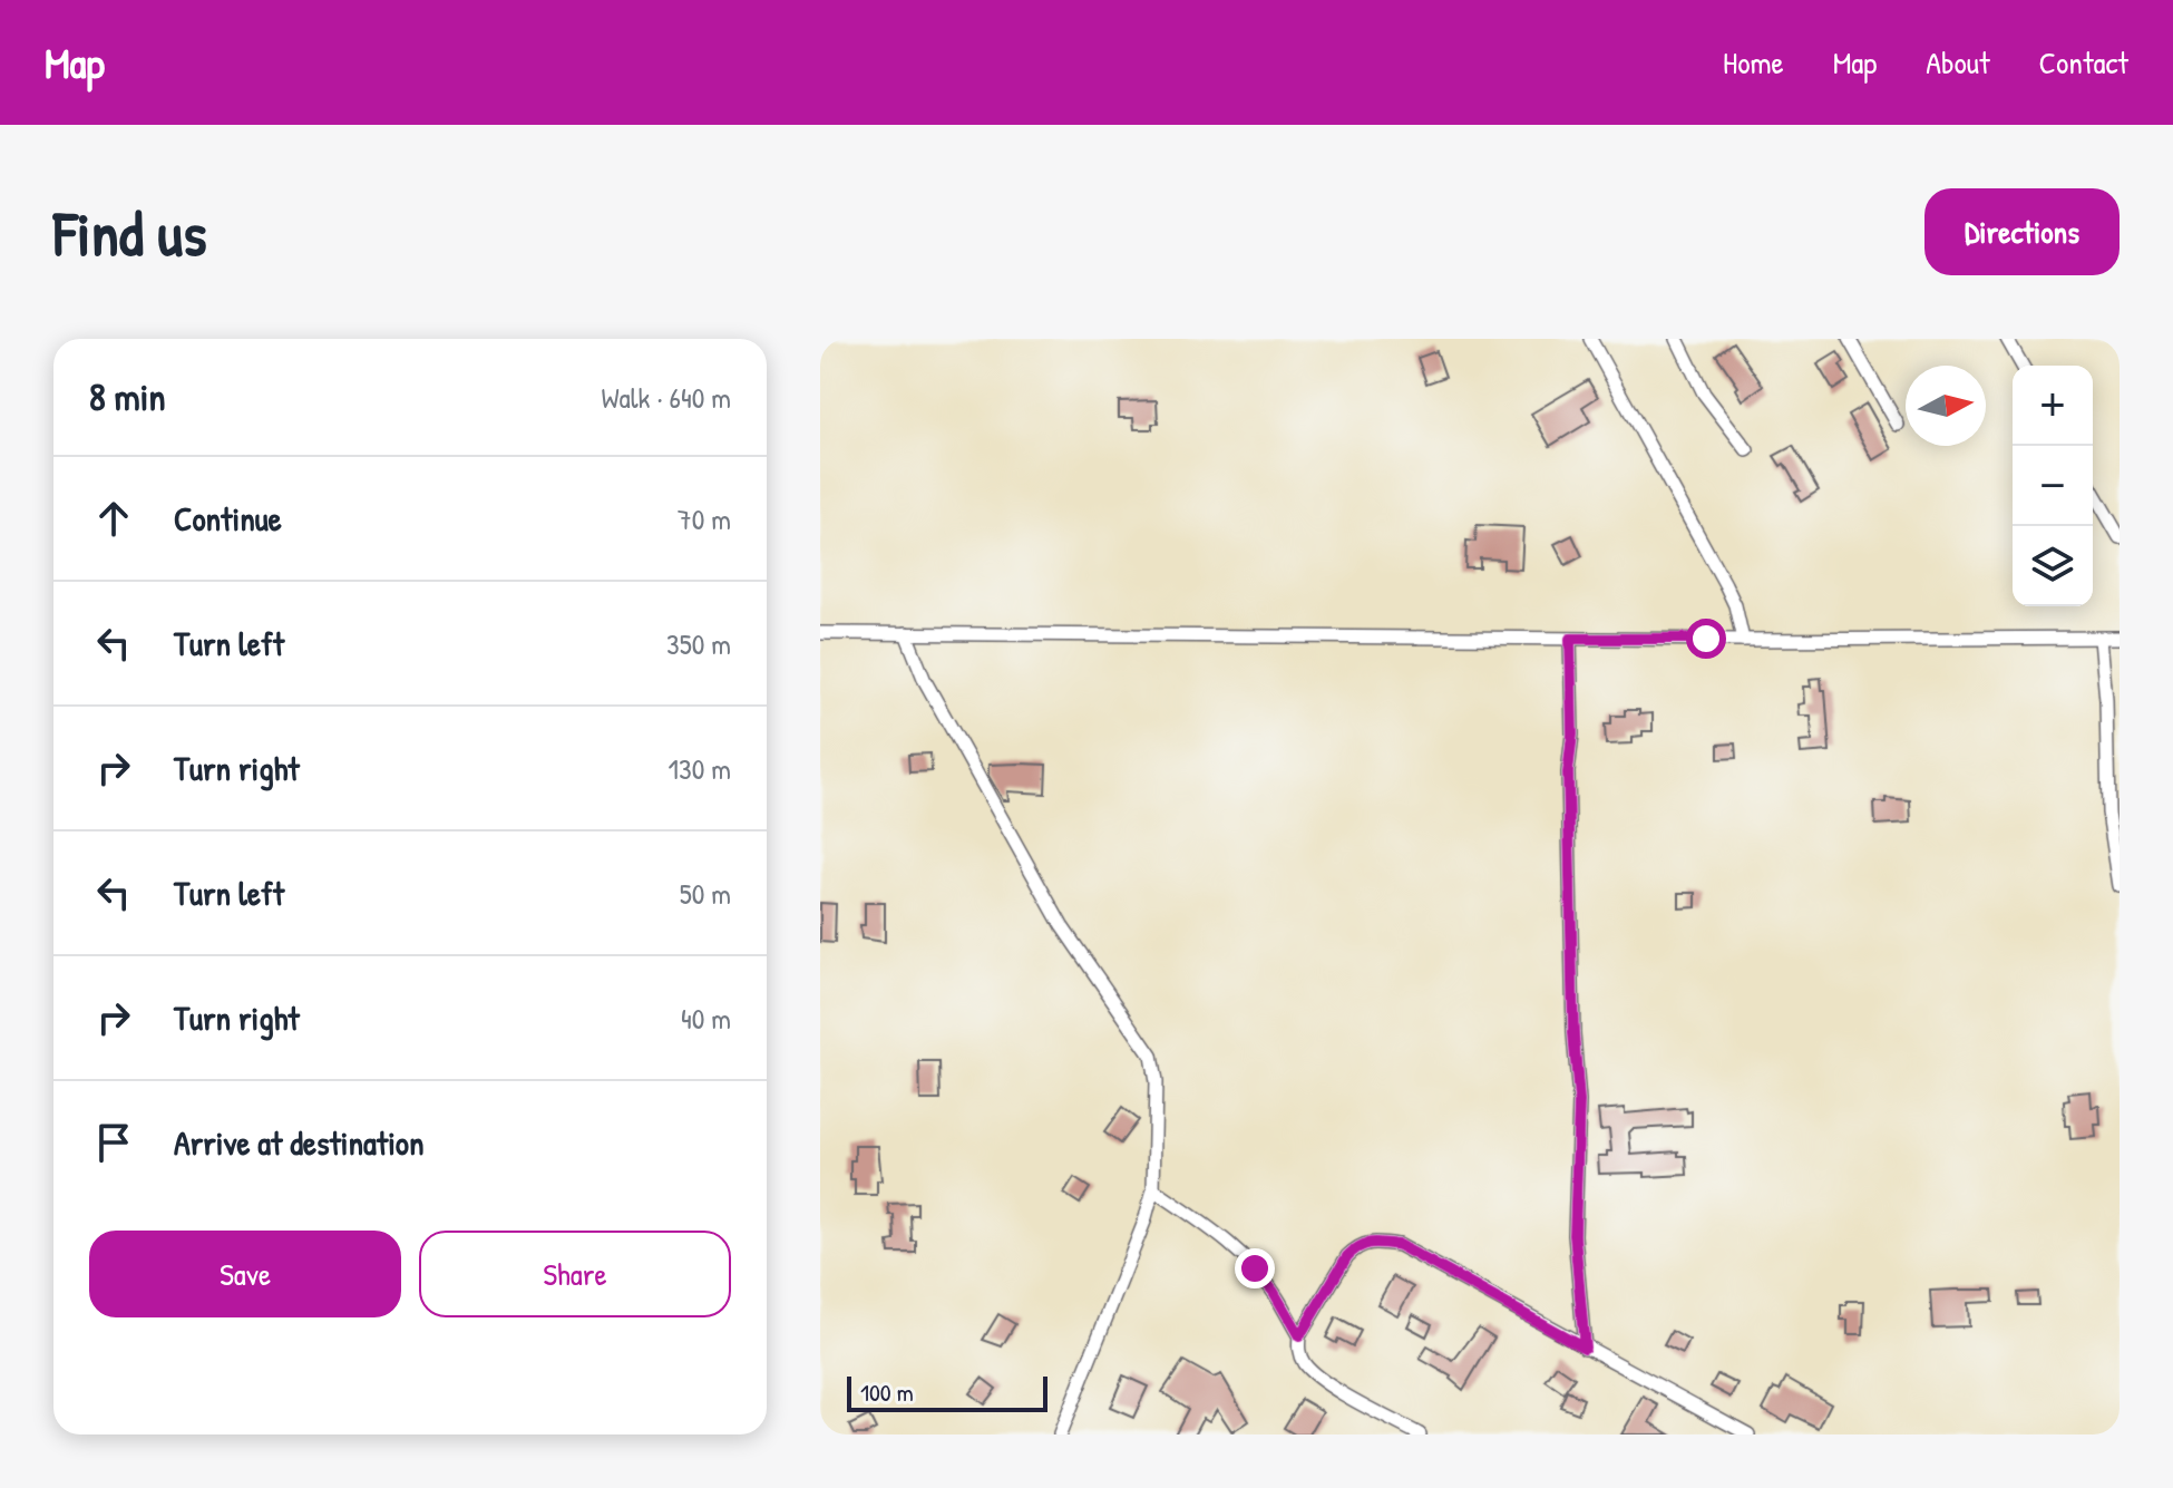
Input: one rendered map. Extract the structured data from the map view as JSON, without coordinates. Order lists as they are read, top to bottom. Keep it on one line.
{"scale_bar":"100 m","north":"right","page":{"header":"Map","nav":["Home","Map","About","Contact"],"buttons":["Directions",["Save","Share"]],"title":"Find us","heading":["8 min","Walk · 640 m"],"map_buttons":["+","−"],"list":[["Continue","70 m"],["Turn left","350 m"],["Turn right","130 m"],["Turn left","50 m"],["Turn right","40 m"],"Arrive at destination"],"scale":"100 m"}}
